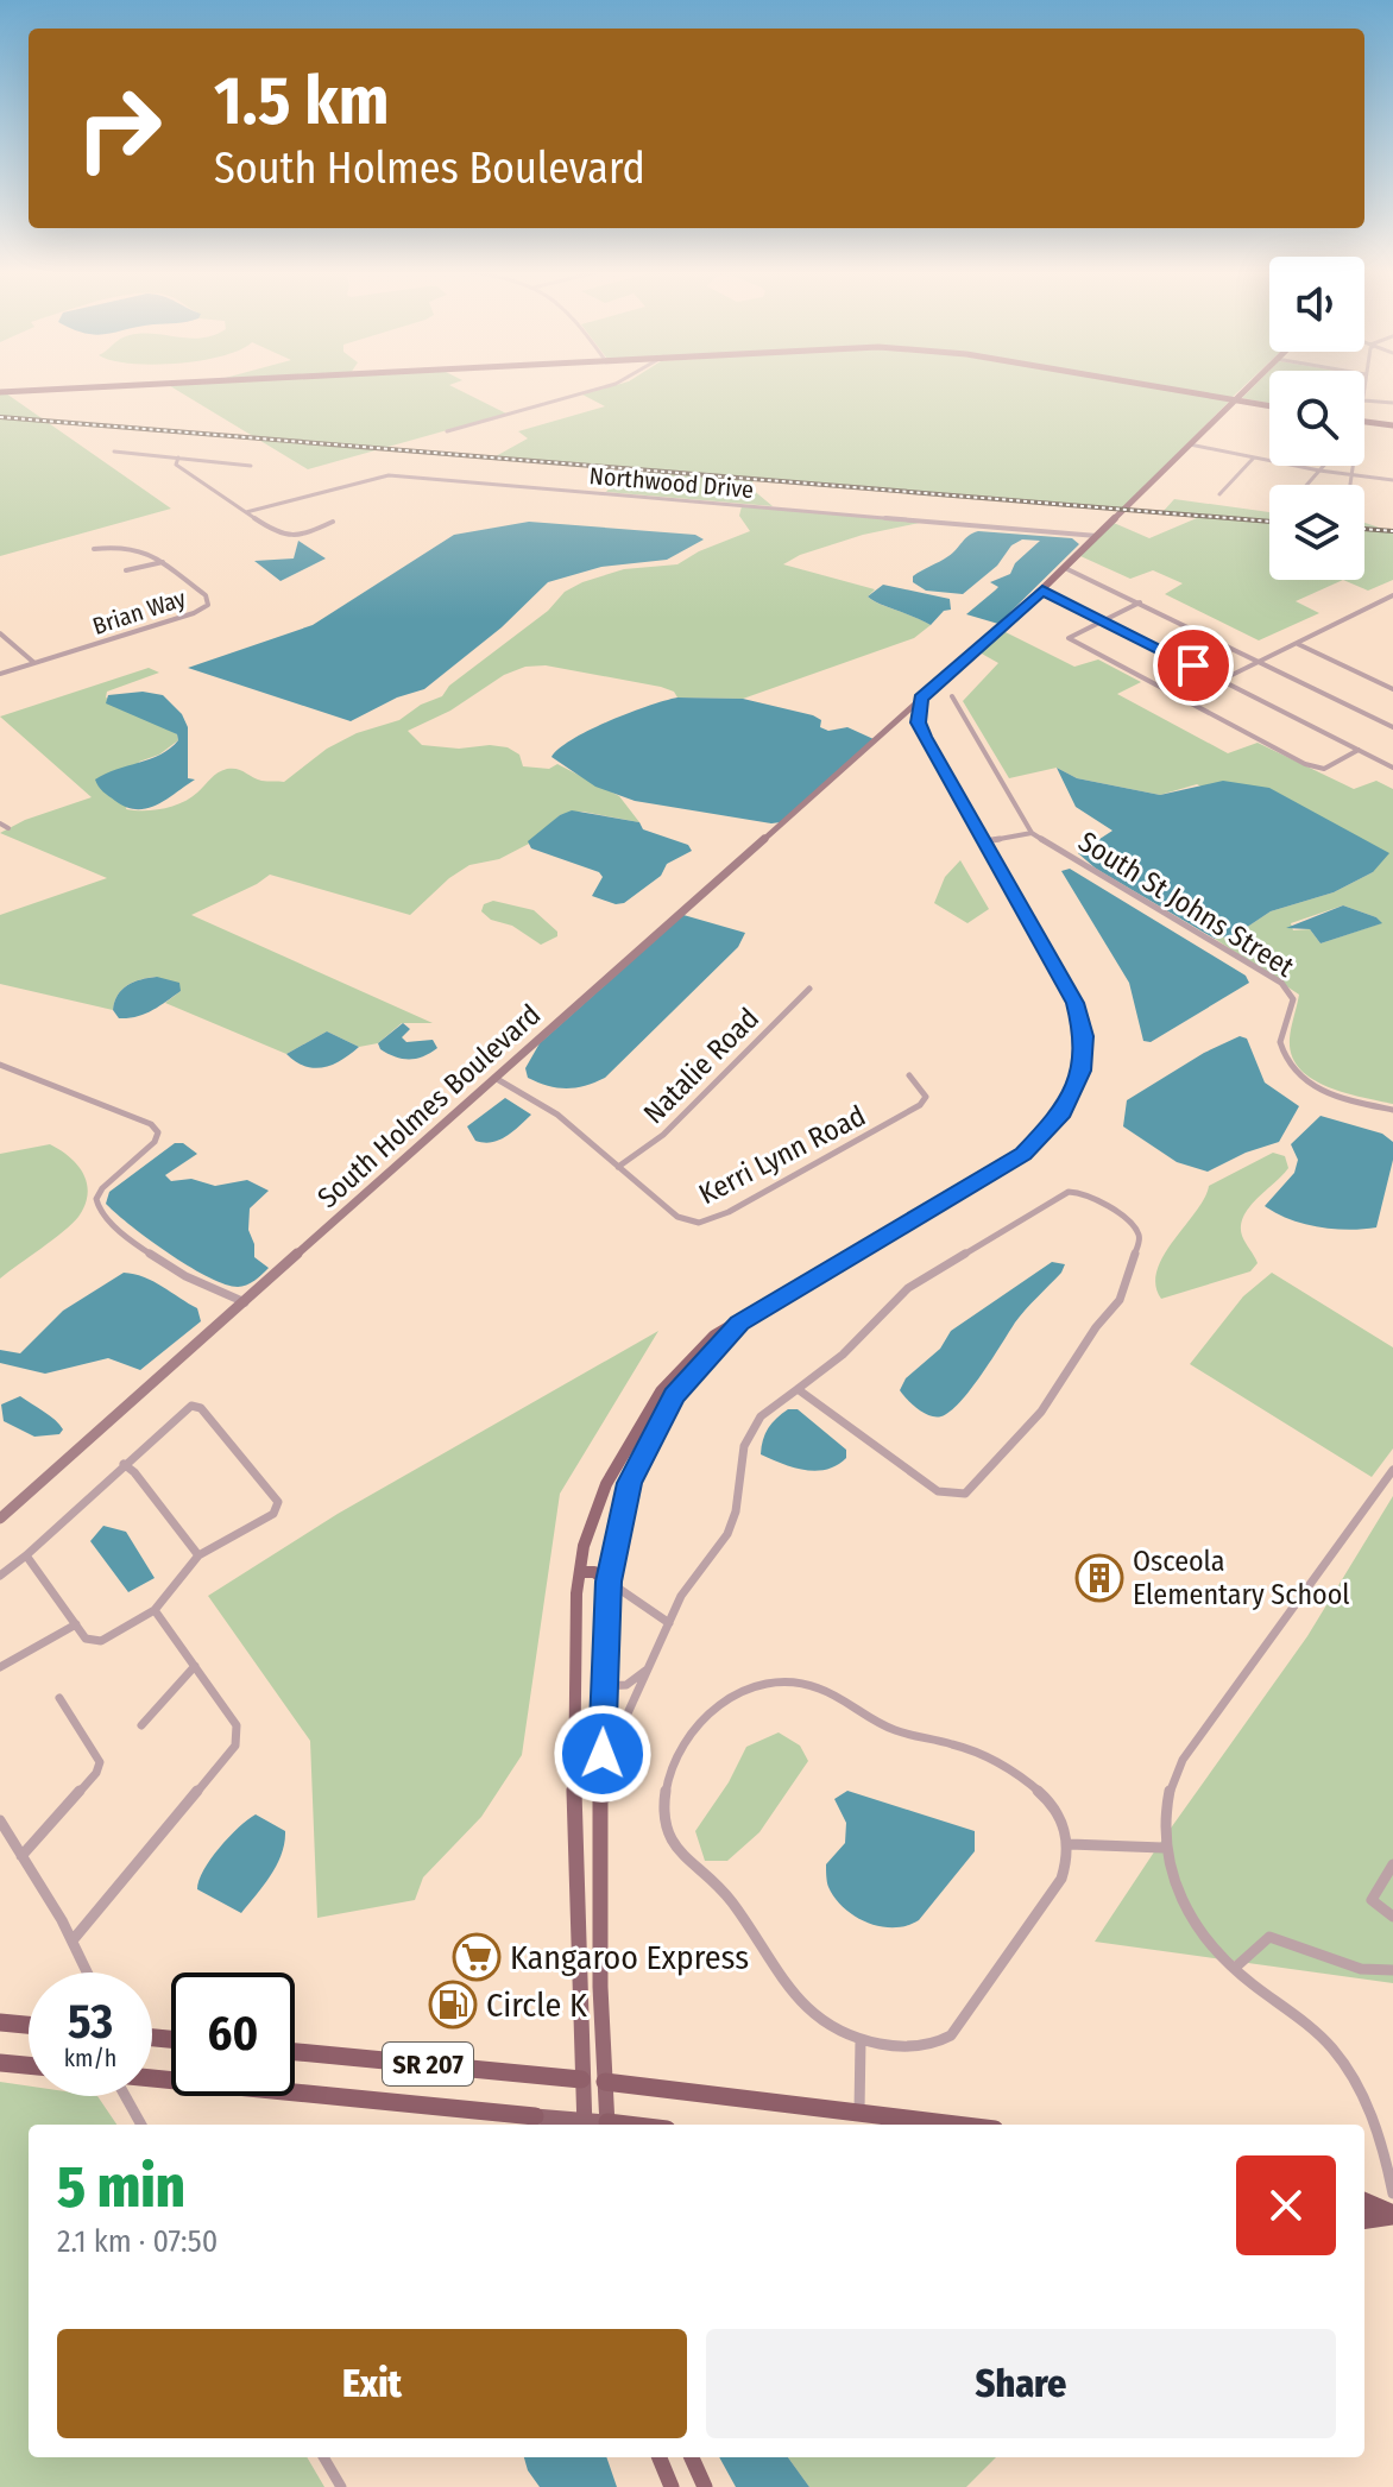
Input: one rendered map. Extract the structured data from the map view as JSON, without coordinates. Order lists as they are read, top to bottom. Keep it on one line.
{"streets":{"highway":["SR 207"],"main road":["South Holmes Boulevard"],"street":["Northwood Drive","Brian Way","South St Johns Street","Natalie Road","Kerri Lynn Road"]},"crossings":[["Northwood Drive","South Holmes Boulevard"],["Natalie Road","Kerri Lynn Road"],["South Holmes Boulevard","Kerri Lynn Road"]],"places":{"building":["Osceola Elementary School"],"supermarket":["Kangaroo Express"],"fuel station":["Circle K"]},"page":{"turn":["1.5 km","South Holmes Boulevard"],"speed":"53 km/h","limit":"60","heading":["5 min","2.1 km · 07:50"],"buttons":["Exit","Share"]}}
